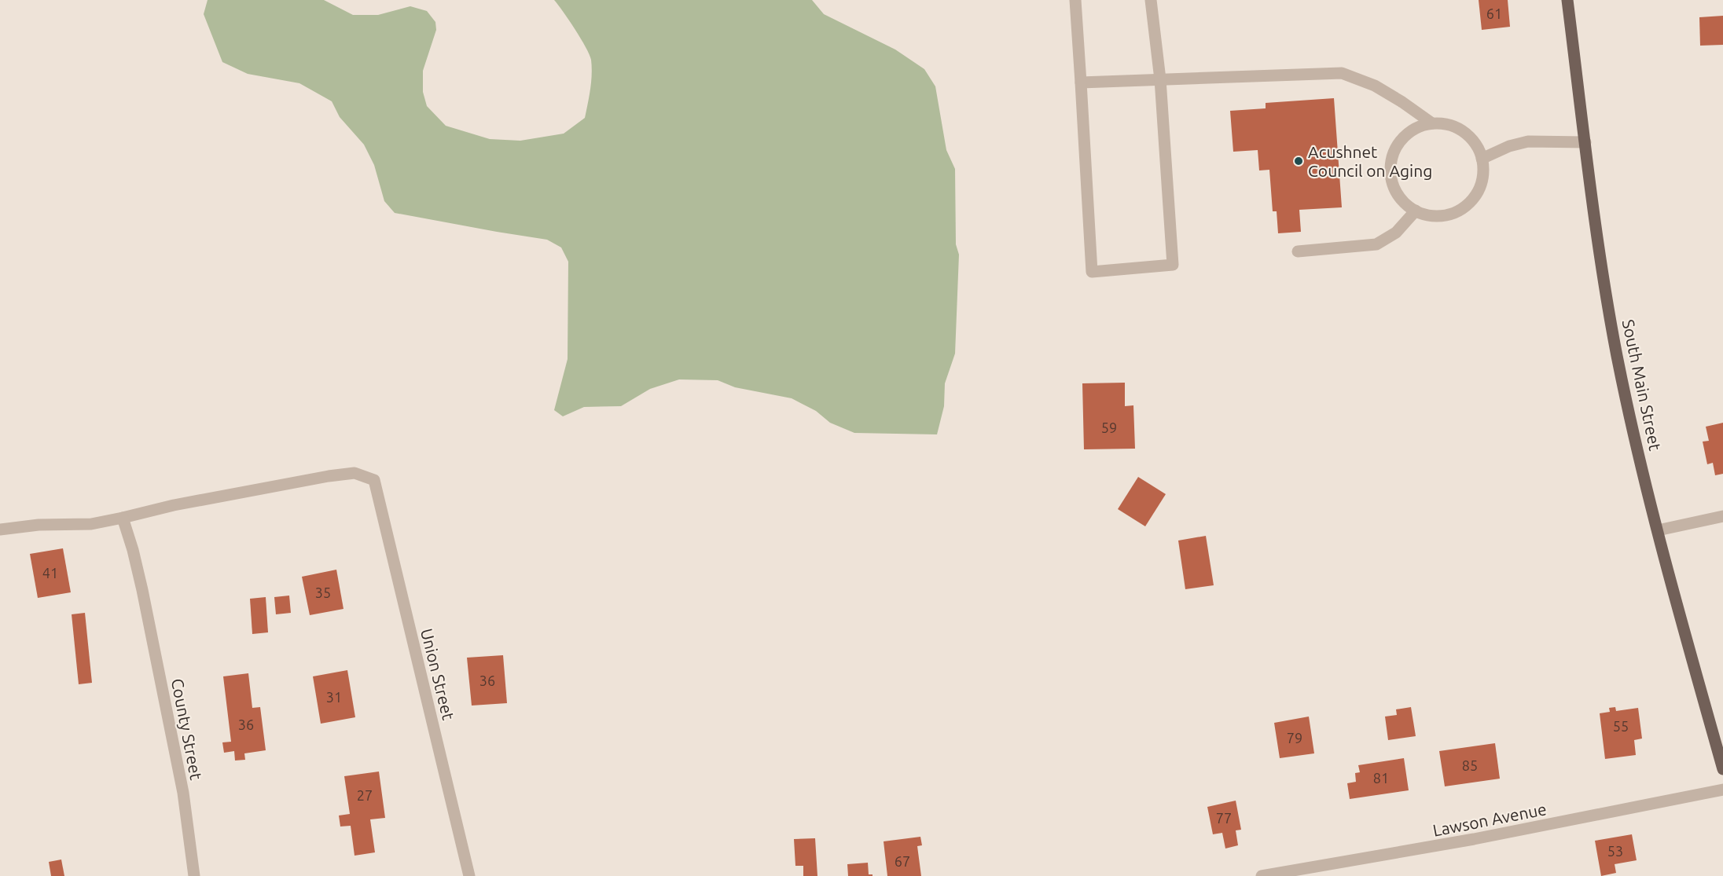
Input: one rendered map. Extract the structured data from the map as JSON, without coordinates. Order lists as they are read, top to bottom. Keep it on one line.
{"streets":{"main road":["South Main Street"],"street":["Union Street","County Street","Lawson Avenue"]},"crossings":[["Union Street","County Street"]],"places":["Acushnet Council on Aging"],"house_numbers":["61","59","41","35","36","31","36","55","79","85","81","27","77","53","67"]}
